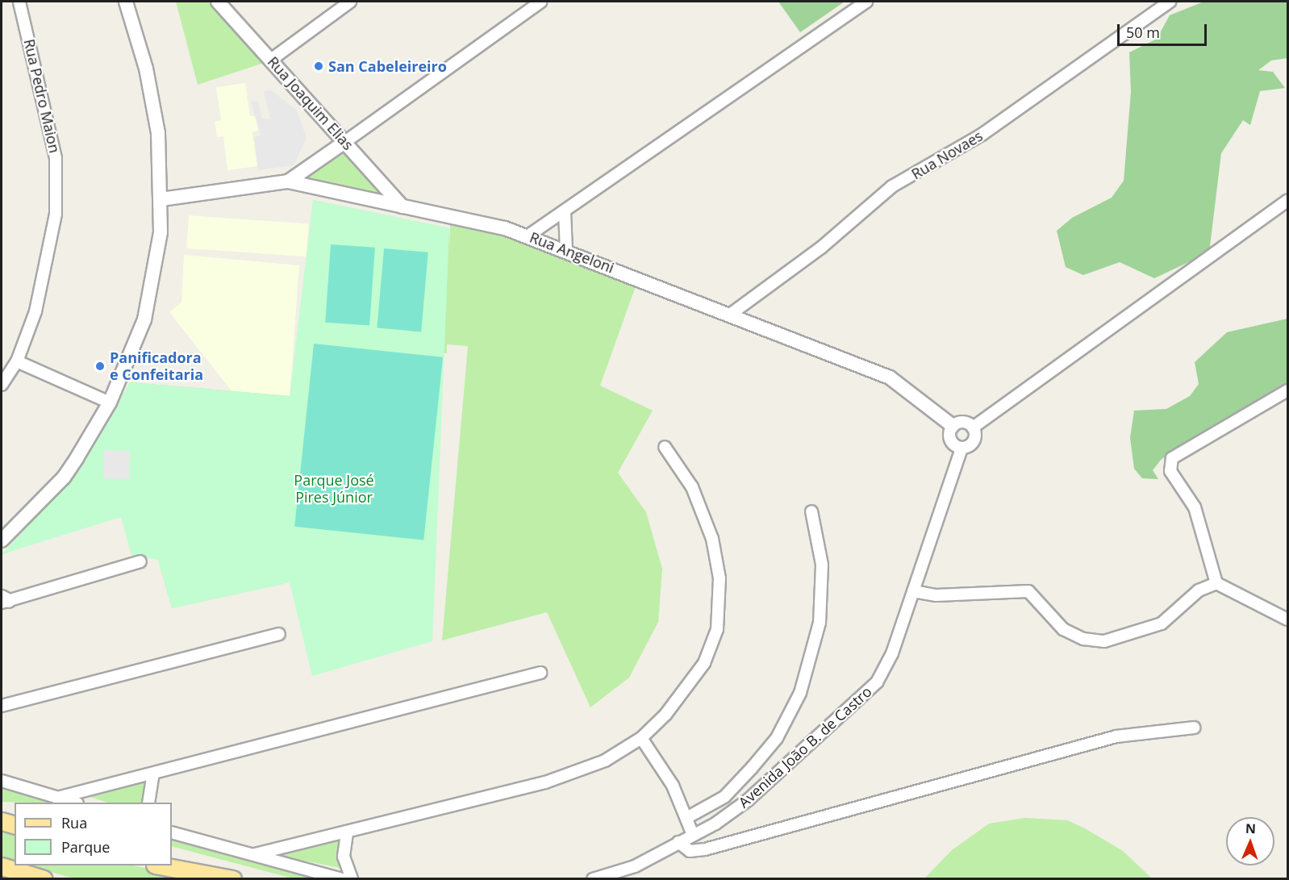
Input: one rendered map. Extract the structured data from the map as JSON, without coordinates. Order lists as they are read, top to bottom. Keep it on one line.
{"streets":{"street":["Rua Pedro Maion","Rua Joaquim Elias","Rua Novaes","Rua Angeloni","Avenida João B. de Castro"]},"crossings":[["Rua Joaquim Elias","Rua Angeloni"],["Rua Novaes","Rua Angeloni"],["Rua Angeloni","Avenida João B. de Castro"]],"parks":["Parque José Pires Júnior"],"places":["San Cabeleireiro","Panificadora e Confeitaria"],"legend":["Rua","Parque"],"scale_bar":"50 m","north":"top"}
